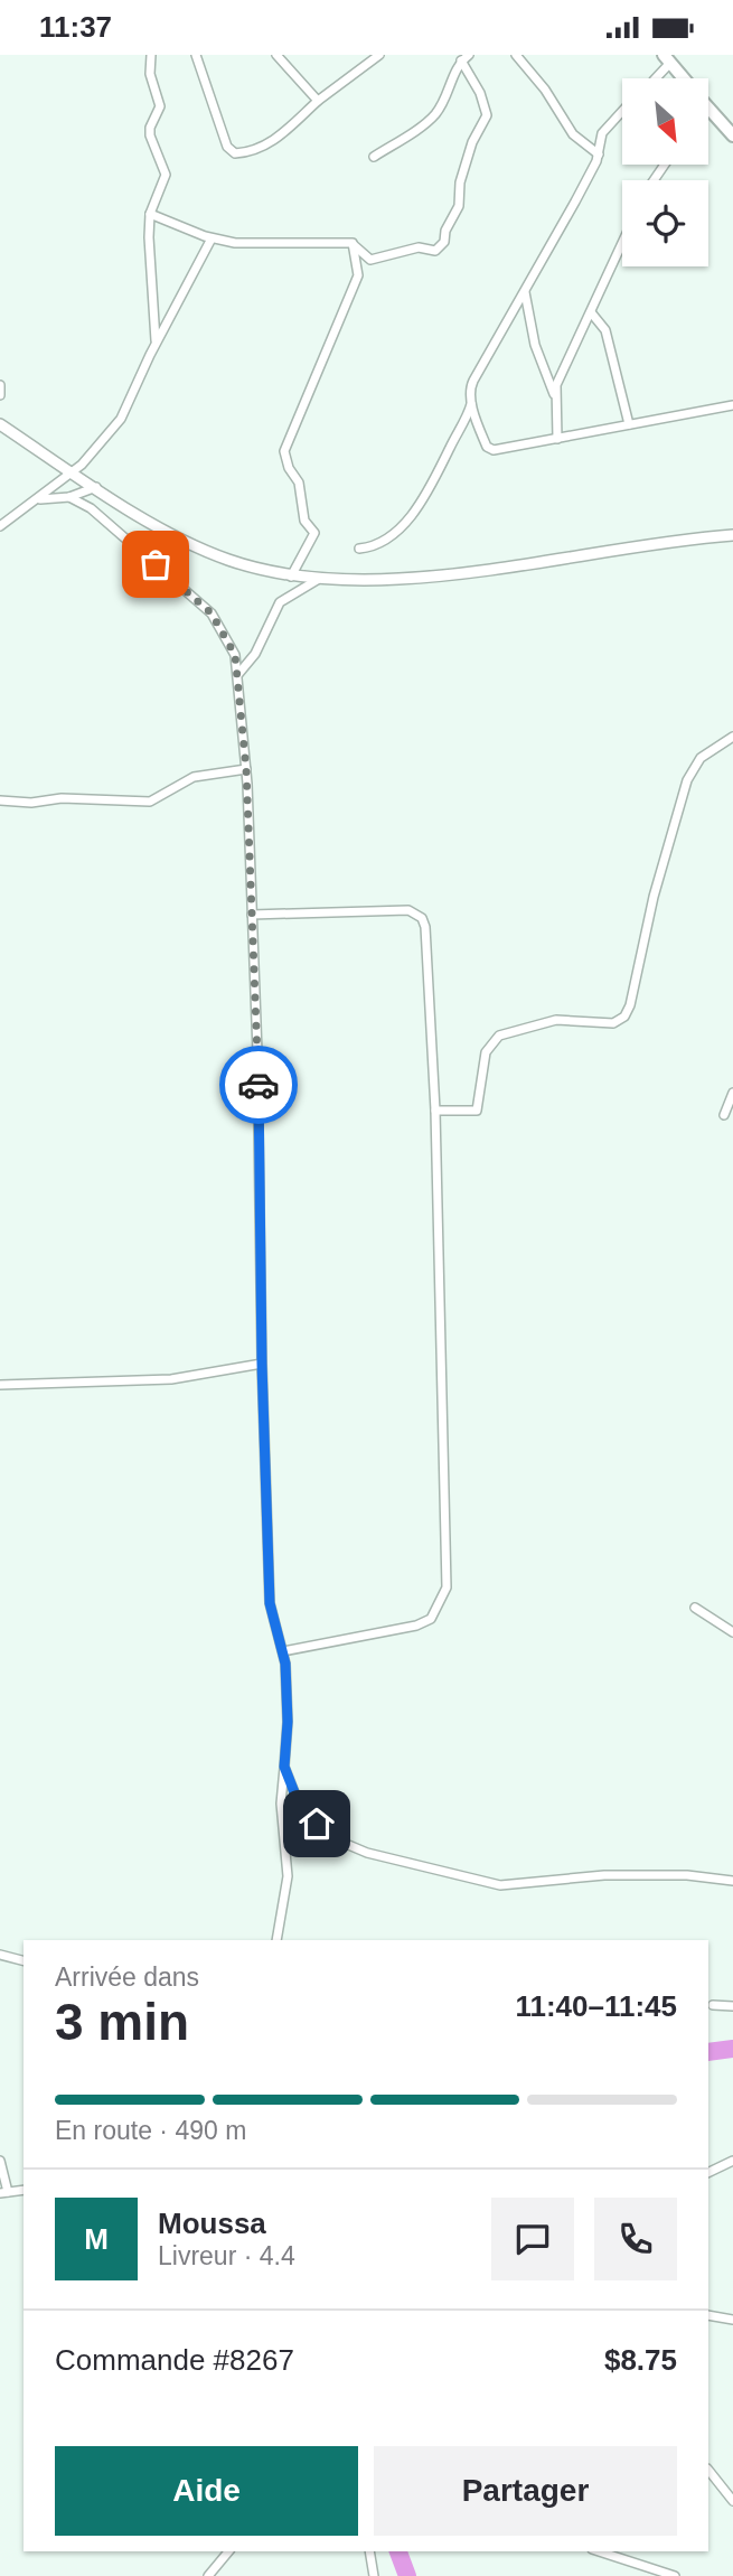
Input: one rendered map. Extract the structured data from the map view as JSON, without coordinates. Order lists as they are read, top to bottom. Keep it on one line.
{"north":"bottom right","page":{"status":"11:37","heading":["3 min","Arrivée dans","11:40–11:45"],"panel":["Moussa","Livreur · 4.4","Commande #8267","$8.75"],"bar":"En route · 490 m","round":"M","buttons":["Aide","Partager"]}}
